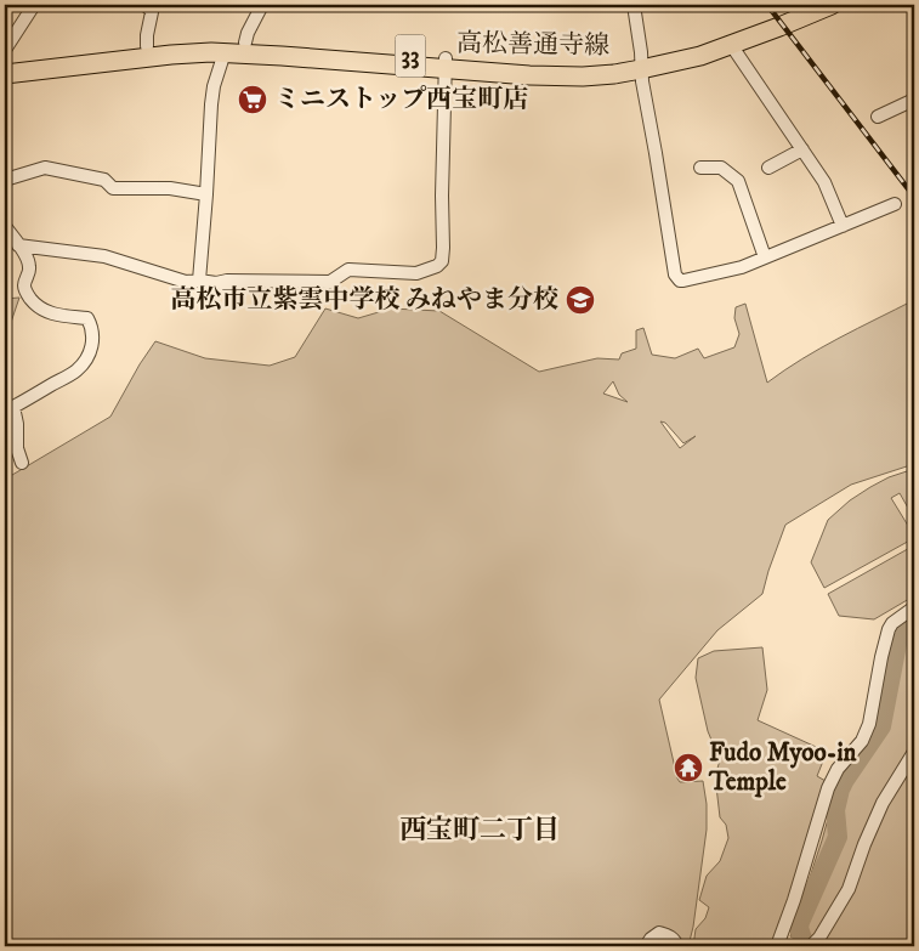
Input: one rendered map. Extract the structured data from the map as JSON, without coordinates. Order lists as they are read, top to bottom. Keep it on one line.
{"streets":{"main road":["高松善通寺線","33"]},"districts":["西宝町二丁目"],"places":{"supermarket":["ミニストップ西宝町店"],"school or university":["高松市立紫雲中学校 みねやま分校"],"temple":["Fudo Myoo-in Temple"]}}
